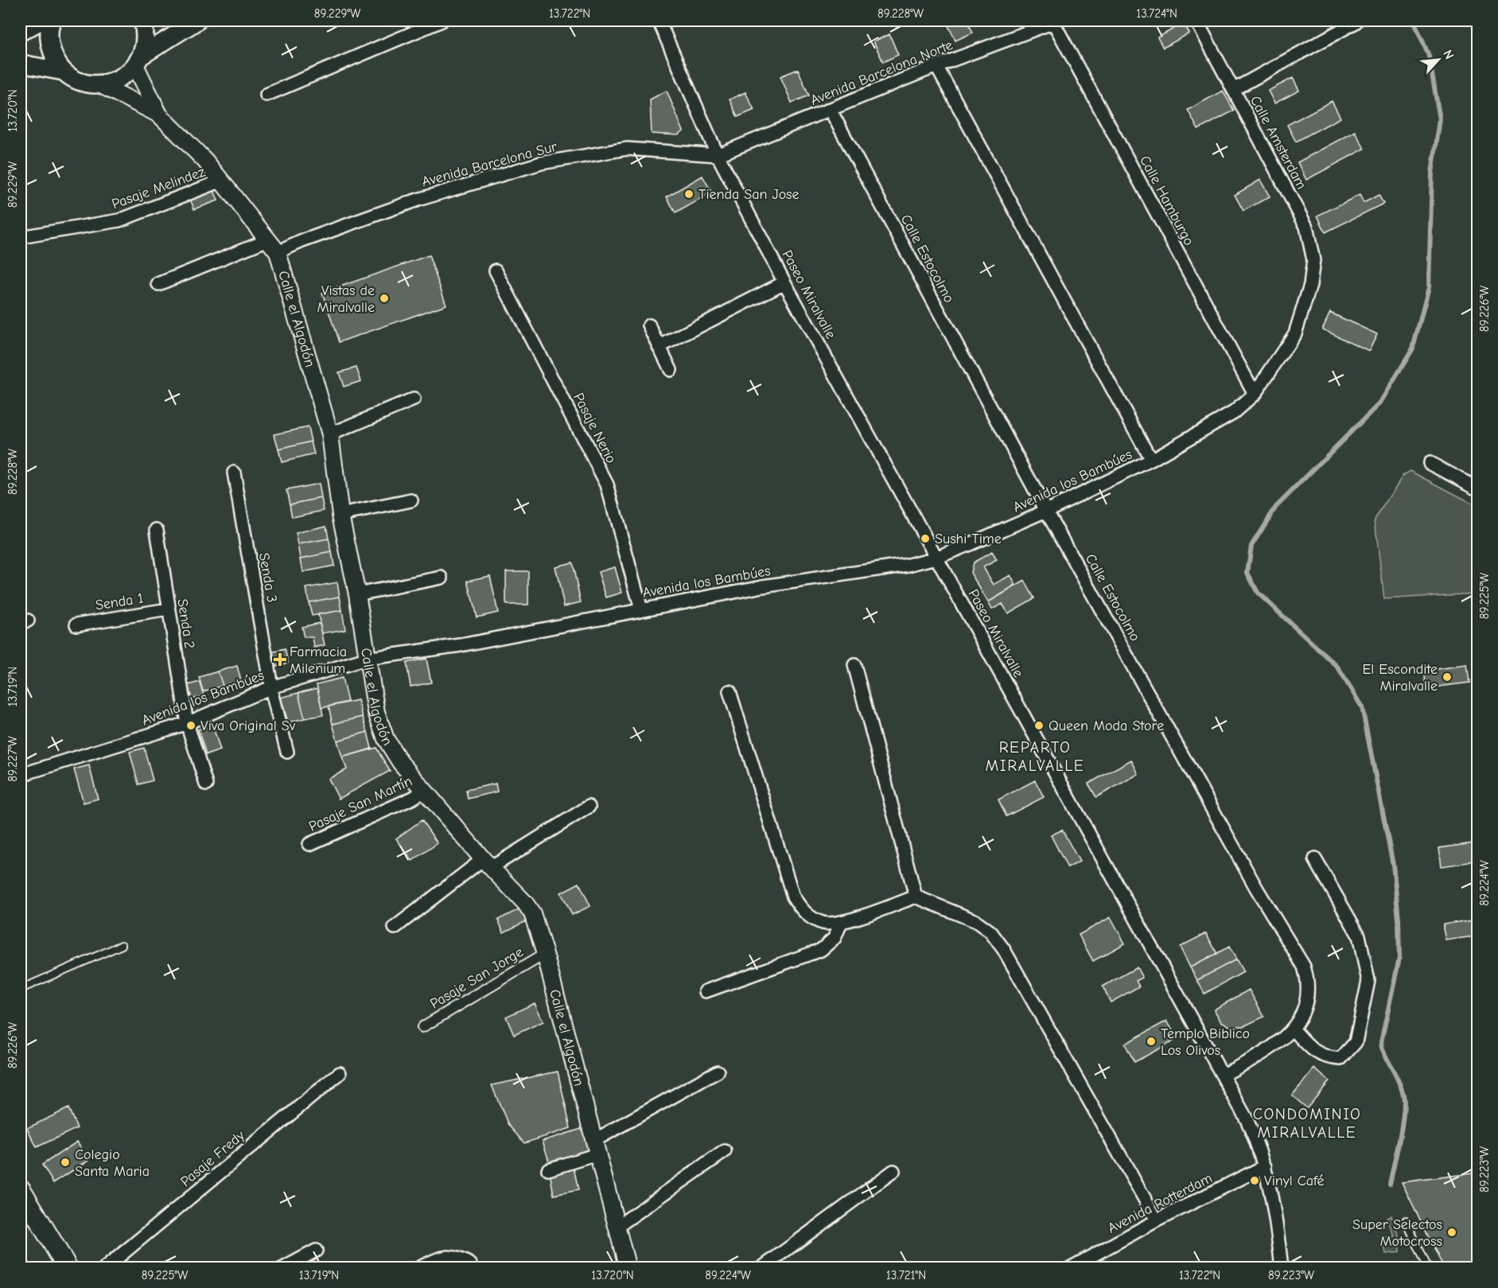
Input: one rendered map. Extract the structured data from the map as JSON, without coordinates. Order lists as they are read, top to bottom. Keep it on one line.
{"streets":{"street":["Avenida Barcelona Norte","Calle Amsterdam","Avenida Barcelona Sur","Pasaje Melindez","Calle Hamburgo","Calle Estocolmo","Paseo Miralvalle","Calle el Algodón","Pasaje Nerio","Avenida los Bambúes","Senda 3","Senda 1","Senda 2","Pasaje San Martín","Pasaje San Jorge","Pasaje Fredy","Avenida Rotterdam"]},"crossings":[["Avenida Barcelona Norte","Avenida Barcelona Sur"],["Avenida Barcelona Norte","Calle Hamburgo"],["Avenida Barcelona Norte","Calle Estocolmo"],["Avenida Barcelona Norte","Paseo Miralvalle"],["Calle Amsterdam","Avenida los Bambúes"],["Avenida Barcelona Sur","Paseo Miralvalle"],["Avenida Barcelona Sur","Calle el Algodón"],["Pasaje Melindez","Calle el Algodón"],["Calle Hamburgo","Avenida los Bambúes"],["Calle Estocolmo","Paseo Miralvalle"],["Calle Estocolmo","Avenida los Bambúes"],["Paseo Miralvalle","Avenida los Bambúes"],["Paseo Miralvalle","Avenida Rotterdam"],["Calle el Algodón","Avenida los Bambúes"],["Calle el Algodón","Pasaje San Martín"],["Calle el Algodón","Pasaje San Jorge"],["Pasaje Nerio","Avenida los Bambúes"],["Avenida los Bambúes","Senda 3"],["Avenida los Bambúes","Senda 2"],["Senda 1","Senda 2"]],"districts":["REPARTO MIRALVALLE","CONDOMINIO MIRALVALLE"],"places":{"other":["Tienda San Jose","Vistas de Miralvalle","Sushi Time","El Escondite Miralvalle","Viva Original Sv","Queen Moda Store","Templo Biblico Los Olivos","Colegio Santa Maria","Vinyl Café","Super Selectos Motocross"],"health":["Farmacia Milenium"]},"north":"top right","coordinates":["89.229°W","13.722°N","89.228°W","13.724°N","13.720°N","89.226°W","89.225°W","13.719°N","89.227°W","89.224°W","89.223°W","13.721°N"]}
